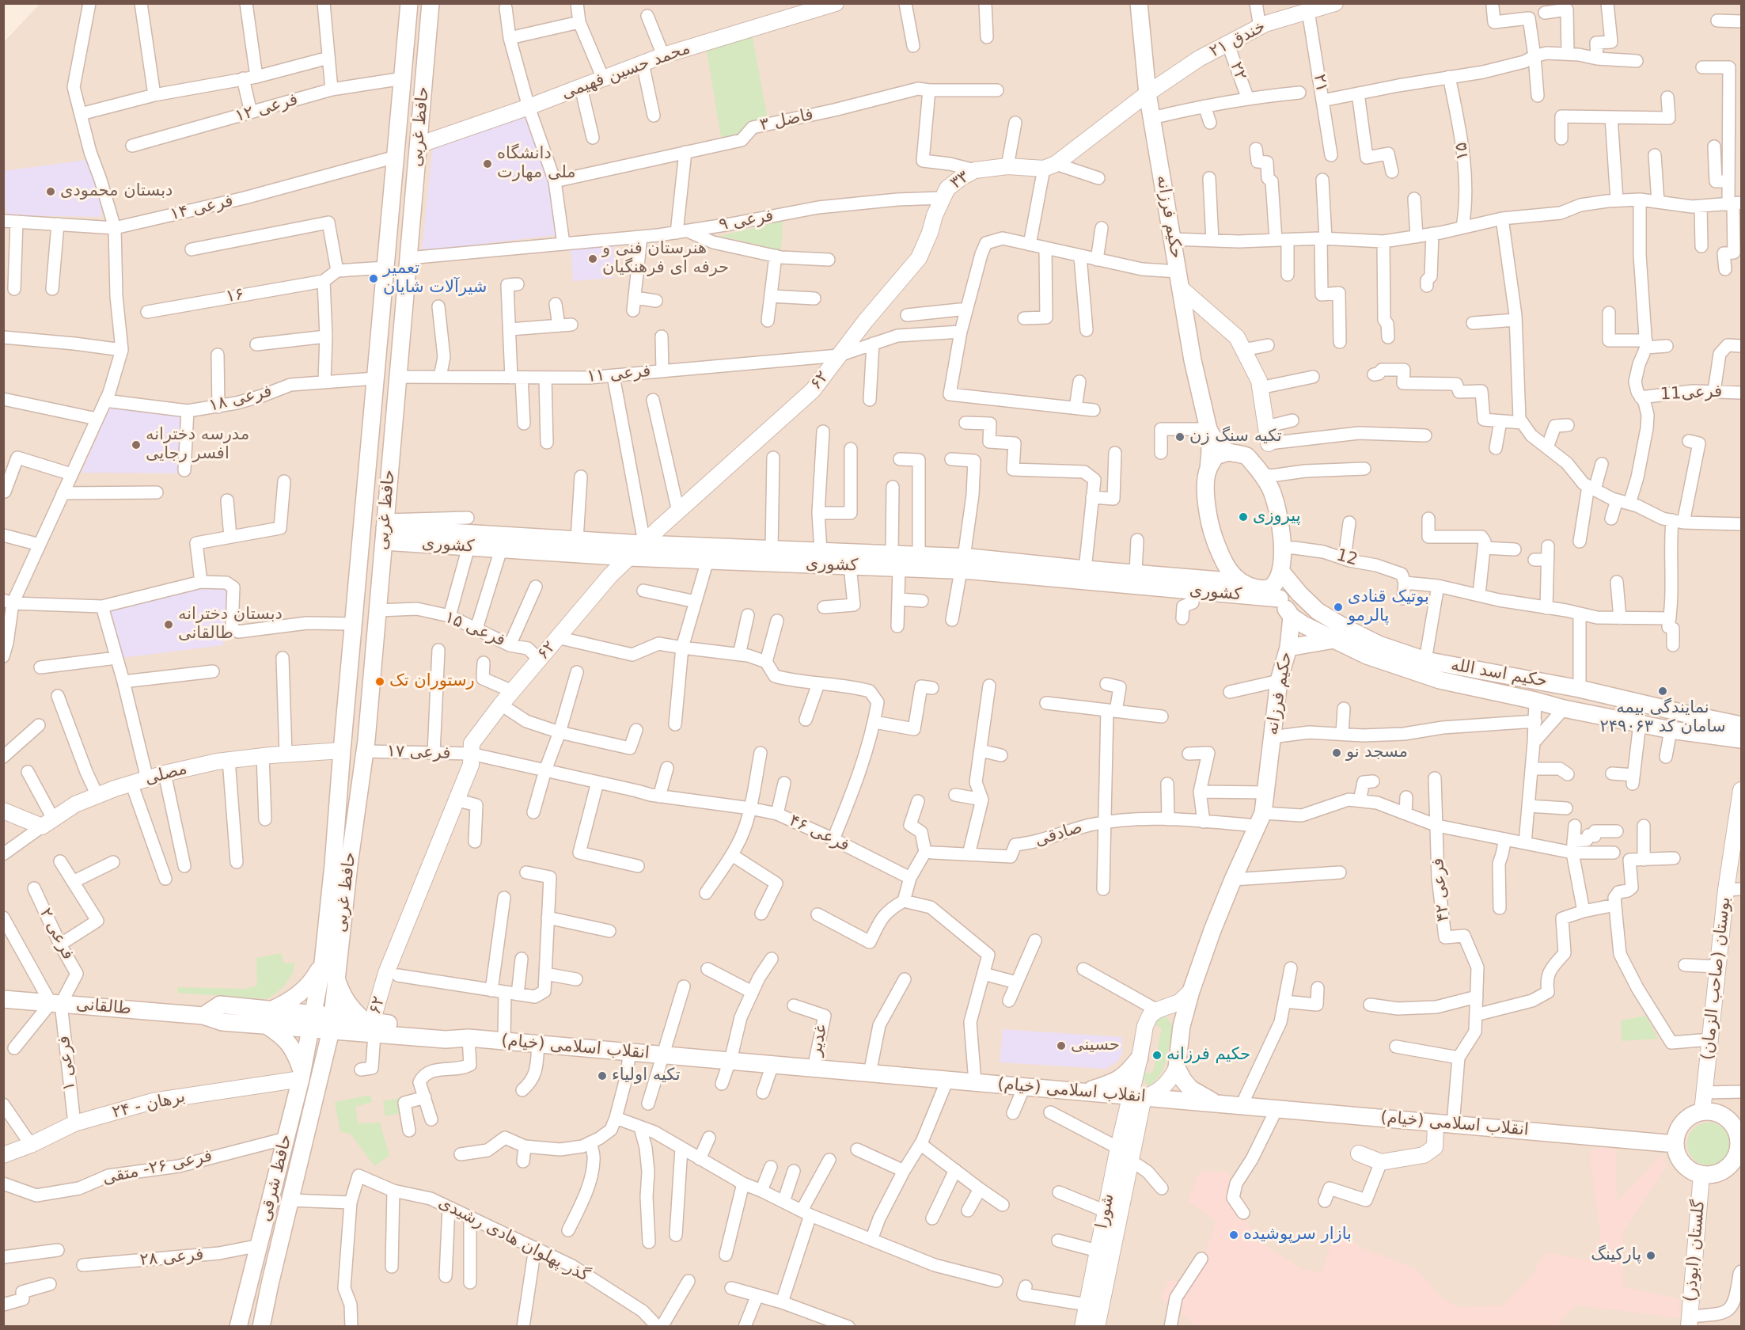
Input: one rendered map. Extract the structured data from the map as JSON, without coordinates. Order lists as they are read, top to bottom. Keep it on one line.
{"streets":{"main road":["حافظ غربی","حکیم فرزانه","کشوری","حکیم اسد الله","طالقانی","انقلاب اسلامی (خیام)","حافظ شرقی"],"street":["۲۱ خندق","محمد حسین فهیمی","۲۲","۲۱","فرعی ۱۲","فاضل ۳","۱۵","۳۳","فرعی ۱۴","فرعی ۹","۱۶","فرعی ۱۱","۶۲","فرعی11","فرعی ۱۸","12","فرعی ۱۵","فرعی ۱۷","مصلی","فرعی ۴۶","صادقی","فرعی ۴۲","فرعی ۲","بوستان (صاحب الزمان)","غدیر","فرعی ۱","۲۴ - برهان","فرعی ۲۶- متقی","شورا","گذر پهلوان هادی رشیدی","گلستان (ابوذر)","فرعی ۲۸"]},"crossings":[["۲۱ خندق","۲۲"],["۲۱ خندق","۲۱"],["۲۱ خندق","حکیم فرزانه"],["محمد حسین فهیمی","حافظ غربی"],["فرعی ۱۲","حافظ غربی"],["حافظ غربی","فرعی ۱۴"],["حافظ غربی","فرعی ۹"],["حافظ غربی","۱۶"],["حافظ غربی","فرعی ۱۱"],["حافظ غربی","فرعی ۱۸"],["حافظ غربی","کشوری"],["حافظ غربی","فرعی ۱۵"],["حافظ غربی","فرعی ۱۷"],["حافظ غربی","مصلی"],["حافظ غربی","طالقانی"],["حافظ غربی","انقلاب اسلامی (خیام)"],["حافظ غربی","حافظ شرقی"],["۳۳","فرعی ۹"],["۳۳","فرعی ۱۱"],["۳۳","۶۲"],["حکیم فرزانه","حکیم اسد الله"],["حکیم فرزانه","صادقی"],["فرعی ۱۱","۶۲"],["۶۲","کشوری"],["۶۲","فرعی ۱۵"],["۶۲","فرعی ۱۷"],["۶۲","فرعی ۴۶"],["۶۲","انقلاب اسلامی (خیام)"],["فرعی ۱۷","فرعی ۴۶"],["صادقی","فرعی ۴۲"],["فرعی ۴۲","انقلاب اسلامی (خیام)"],["فرعی ۲","طالقانی"],["فرعی ۲","فرعی ۱"],["بوستان (صاحب الزمان)","انقلاب اسلامی (خیام)"],["بوستان (صاحب الزمان)","گلستان (ابوذر)"],["طالقانی","انقلاب اسلامی (خیام)"],["طالقانی","فرعی ۱"],["طالقانی","حافظ شرقی"],["غدیر","انقلاب اسلامی (خیام)"],["انقلاب اسلامی (خیام)","حافظ شرقی"],["انقلاب اسلامی (خیام)","شورا"],["انقلاب اسلامی (خیام)","گلستان (ابوذر)"],["فرعی ۱","۲۴ - برهان"],["۲۴ - برهان","حافظ شرقی"],["فرعی ۲۶- متقی","حافظ شرقی"],["حافظ شرقی","فرعی ۲۸"]],"places":["دانشگاه ملی مهارت","دبستان محمودی","هنرستان فنی و حرفه ای فرهنگیان","تعمیر شیرآلات شایان","تکیه سنگ زن","مدرسه دخترانه افسر رجایی","پیروزی","بوتیک قنادی پالرمو","دبستان دخترانه طالقانی","رستوران تک","نمایندگی بیمه سامان کد ۲۴۹۰۶۳","مسجد نو","حسینی","حکیم فرزانه","تکیه اولیاء","بازار سرپوشیده","پارکینگ"]}
